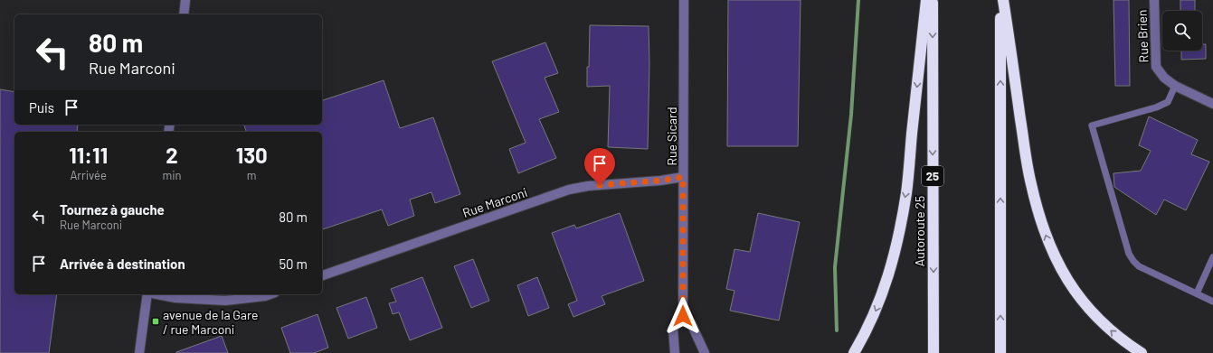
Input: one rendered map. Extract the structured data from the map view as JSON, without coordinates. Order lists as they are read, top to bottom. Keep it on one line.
{"streets":{"highway":["25","Autoroute 25"],"street":["Rue Brien","Rue Sicard","Rue Marconi"]},"crossings":[["Rue Sicard","Rue Marconi"]],"places":{"transit":["avenue de la Gare / rue Marconi"]},"page":{"turn":["80 m","Rue Marconi"],"then":"Puis","eta":["11:11","Arrivée","2","min","130","m"],"list":[{"name":"Tournez à gauche","note":"Rue Marconi","value":"80 m"},{"name":"Arrivée à destination","value":"50 m"}]}}
